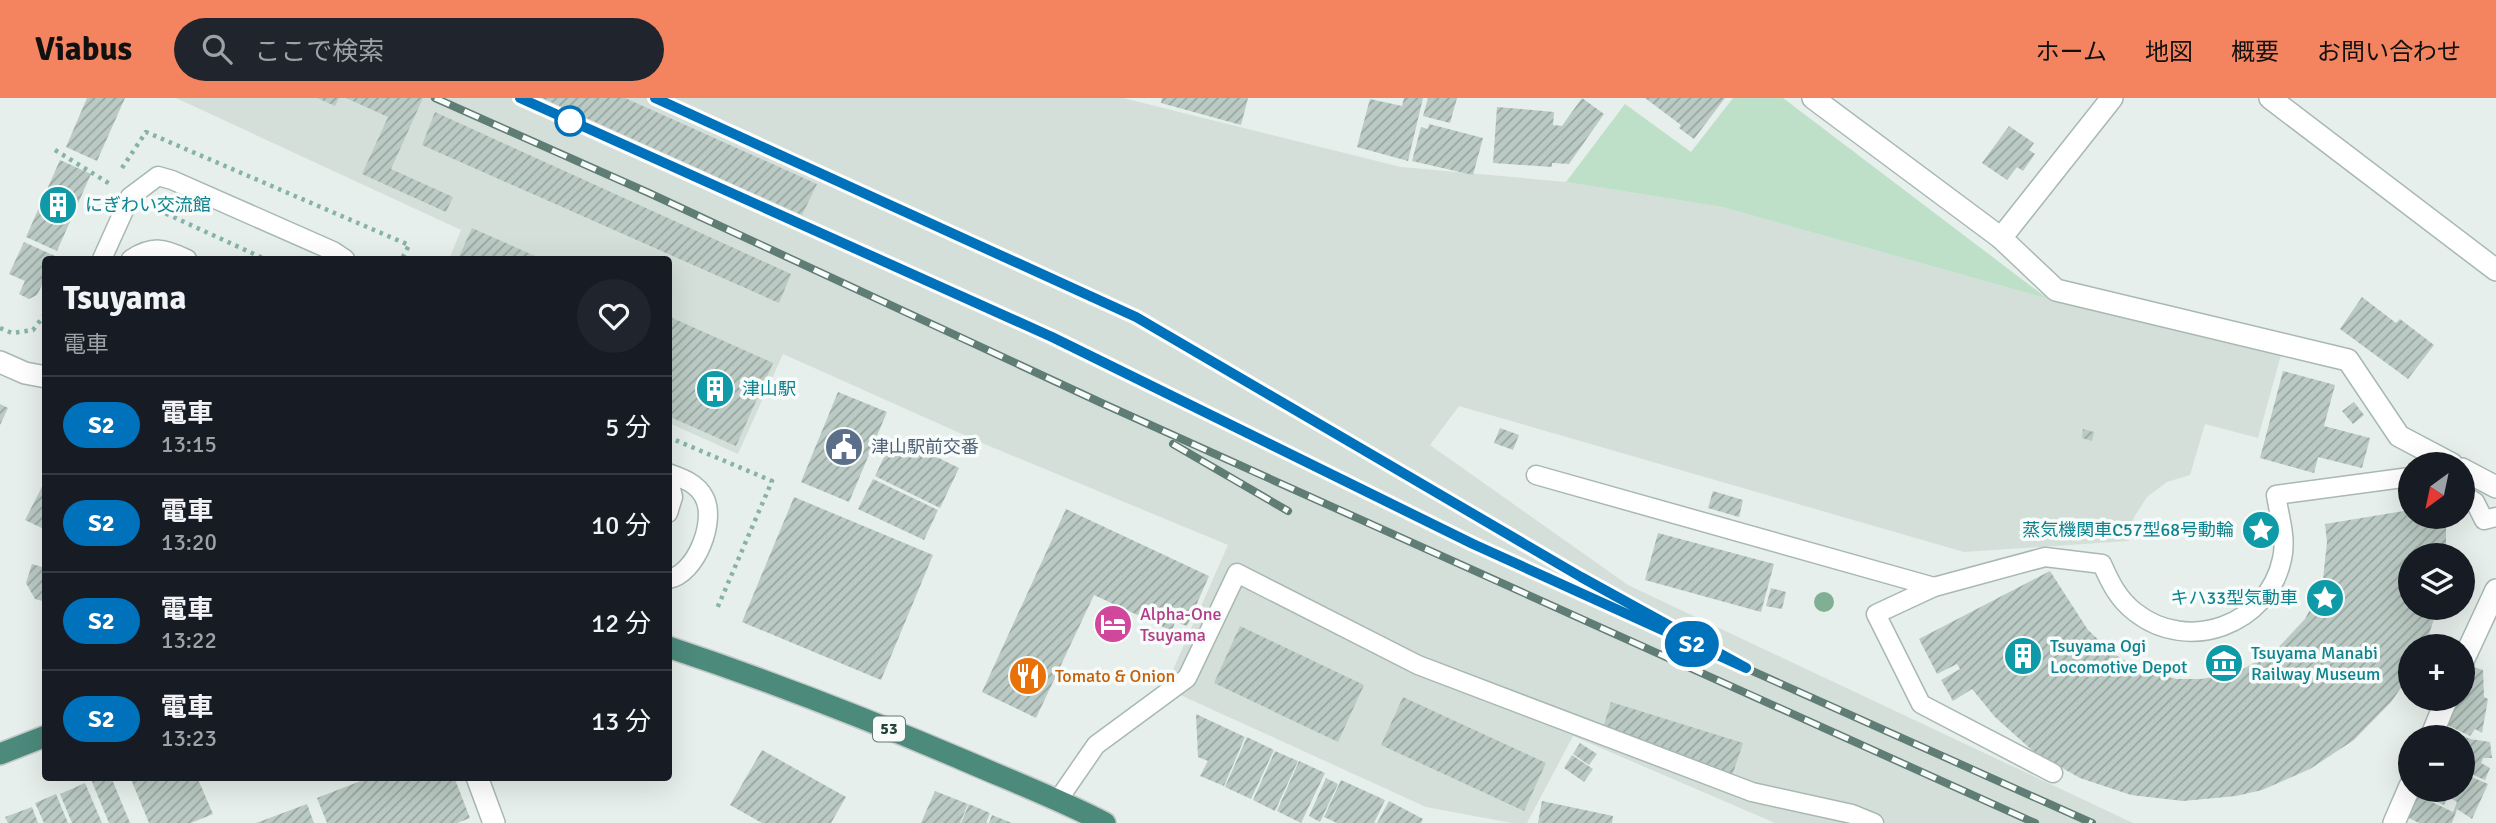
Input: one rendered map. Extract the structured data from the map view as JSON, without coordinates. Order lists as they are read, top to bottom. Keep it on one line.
{"streets":{"highway":["53"]},"places":{"building":["にぎわい交流館","津山駅","Tsuyama Ogi Locomotive Depot"],"public building":["津山駅前交番"],"place":["蒸気機関車C57型68号動輪","キハ33型気動車"],"hotel":["Alpha-One Tsuyama"],"museum":["Tsuyama Manabi Railway Museum"],"restaurant":["Tomato & Onion"]},"north":"bottom left","page":{"header":"Viabus","search":"ここで検索","nav":["ホーム","地図","概要","お問い合わせ"],"on_map":"S2","heading":["Tsuyama","電車"],"list":[{"mark":"S2","name":"電車","note":"13:15","value":"5 分"},{"mark":"S2","name":"電車","note":"13:20","value":"10 分"},{"mark":"S2","name":"電車","note":"13:22","value":"12 分"},{"mark":"S2","name":"電車","note":"13:23","value":"13 分"}],"map_buttons":["+","−"]}}
